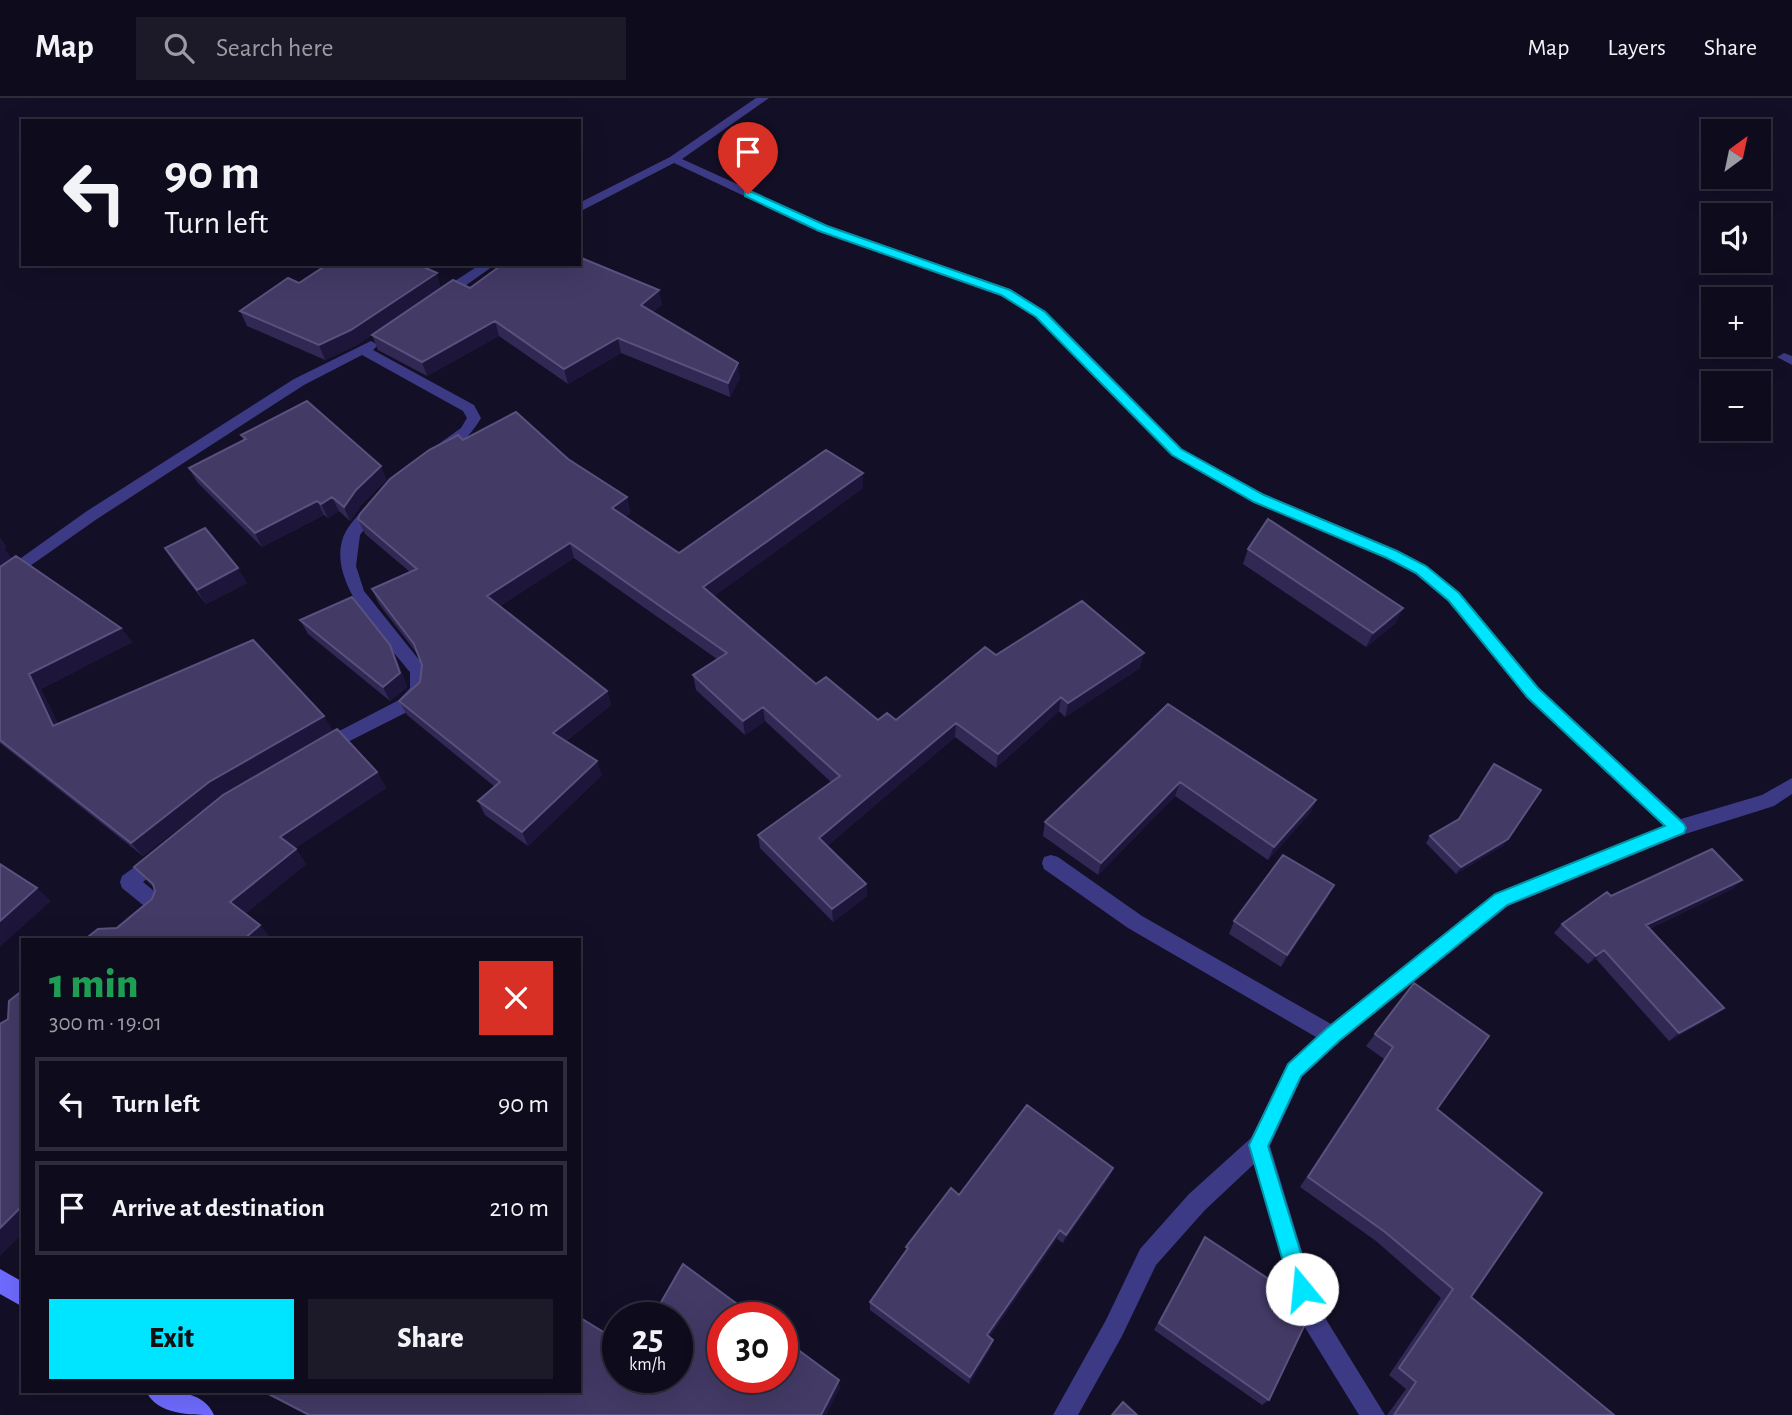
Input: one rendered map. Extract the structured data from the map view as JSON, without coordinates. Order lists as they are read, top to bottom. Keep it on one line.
{"north":"top right","page":{"header":"Map","search":"Search here","nav":["Map","Layers","Share"],"map_buttons":["+","−"],"turn":["90 m","Turn left"],"heading":["1 min","300 m · 19:01"],"list":[{"name":"Turn left","value":"90 m"},{"name":"Arrive at destination","value":"210 m"}],"buttons":["Exit","Share"],"speed":"25 km/h","limit":"30"}}
